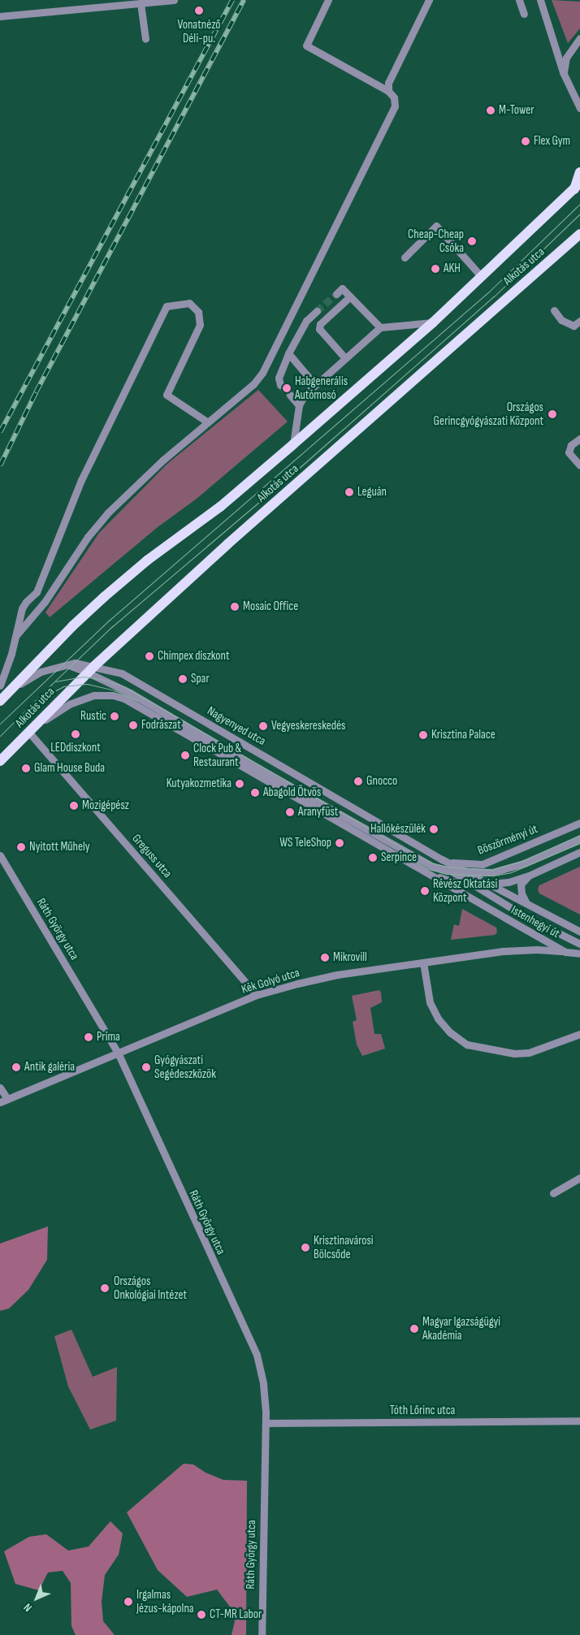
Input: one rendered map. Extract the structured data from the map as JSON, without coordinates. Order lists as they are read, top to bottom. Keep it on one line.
{"streets":{"main road":["Alkotás utca"],"street":["Nagyenyed utca","Böszörményi út","Greguss utca","Istenhegyi út","Ráth György utca","Kék Golyó utca","Tóth Lőrinc utca"]},"crossings":[["Alkotás utca","Nagyenyed utca"],["Alkotás utca","Greguss utca"],["Nagyenyed utca","Böszörményi út"],["Nagyenyed utca","Istenhegyi út"],["Böszörményi út","Istenhegyi út"],["Greguss utca","Kék Golyó utca"],["Istenhegyi út","Kék Golyó utca"],["Ráth György utca","Kék Golyó utca"],["Ráth György utca","Tóth Lőrinc utca"]],"places":["Vonatnéző Déli-pu.","M-Tower","Flex Gym","Cheap-Cheap Csóka","AKH","Habgenerális Autómosó","Országos Gerincgyógyászati Központ","Leguán","Mosaic Office","Chimpex diszkont","Spar","Rustic","Fodrászat","Vegyeskereskedés","LEDdiszkont","Krisztina Palace","Clock Pub & Restaurant","Glam House Buda","Gnocco","Kutyakozmetika","Abagold Ötvös","Mozigépész","Aranyfüst","Hallókészülék","WS TeleShop","Nyitott Műhely","Serpince","Révész Oktatási Központ","Mikrovill","Príma","Antik galéria","Gyógyászati Segédeszközök","Krisztinavárosi Bölcsőde","Országos Onkológiai Intézet","Magyar Igazságügyi Akadémia","Irgalmas Jézus-kápolna","CT-MR Labor"],"north":"bottom left"}
